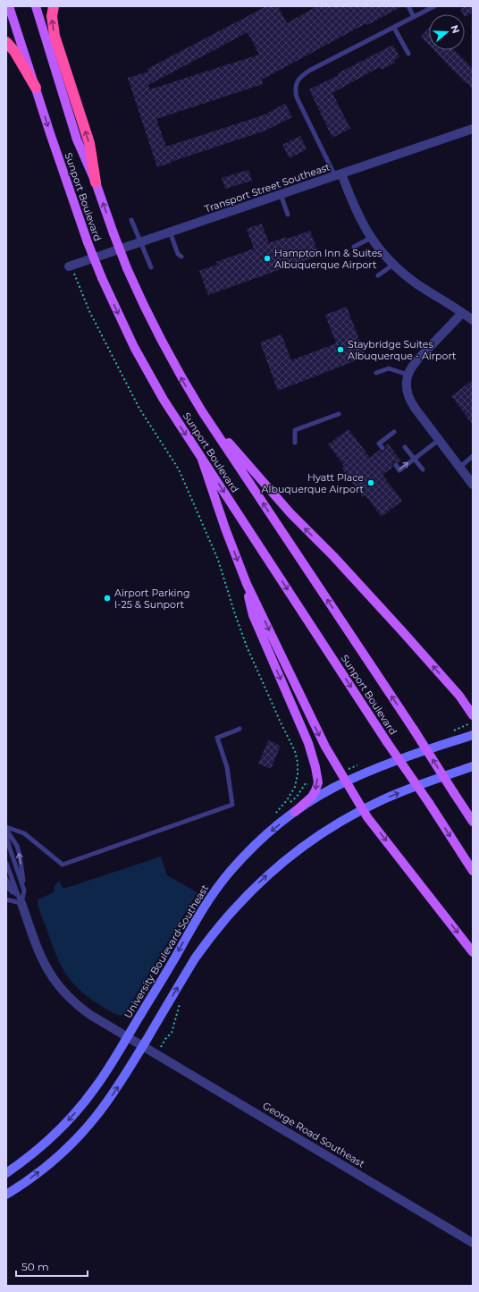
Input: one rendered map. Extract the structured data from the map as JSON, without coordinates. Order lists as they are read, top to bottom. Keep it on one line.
{"streets":{"main road":["Sunport Boulevard","University Boulevard Southeast"],"street":["Transport Street Southeast","George Road Southeast"]},"crossings":[["University Boulevard Southeast","George Road Southeast"]],"places":["Hampton Inn & Suites Albuquerque Airport","Staybridge Suites Albuquerque - Airport","Hyatt Place Albuquerque Airport","Airport Parking I-25 & Sunport"],"scale_bar":"50 m","north":"right"}
